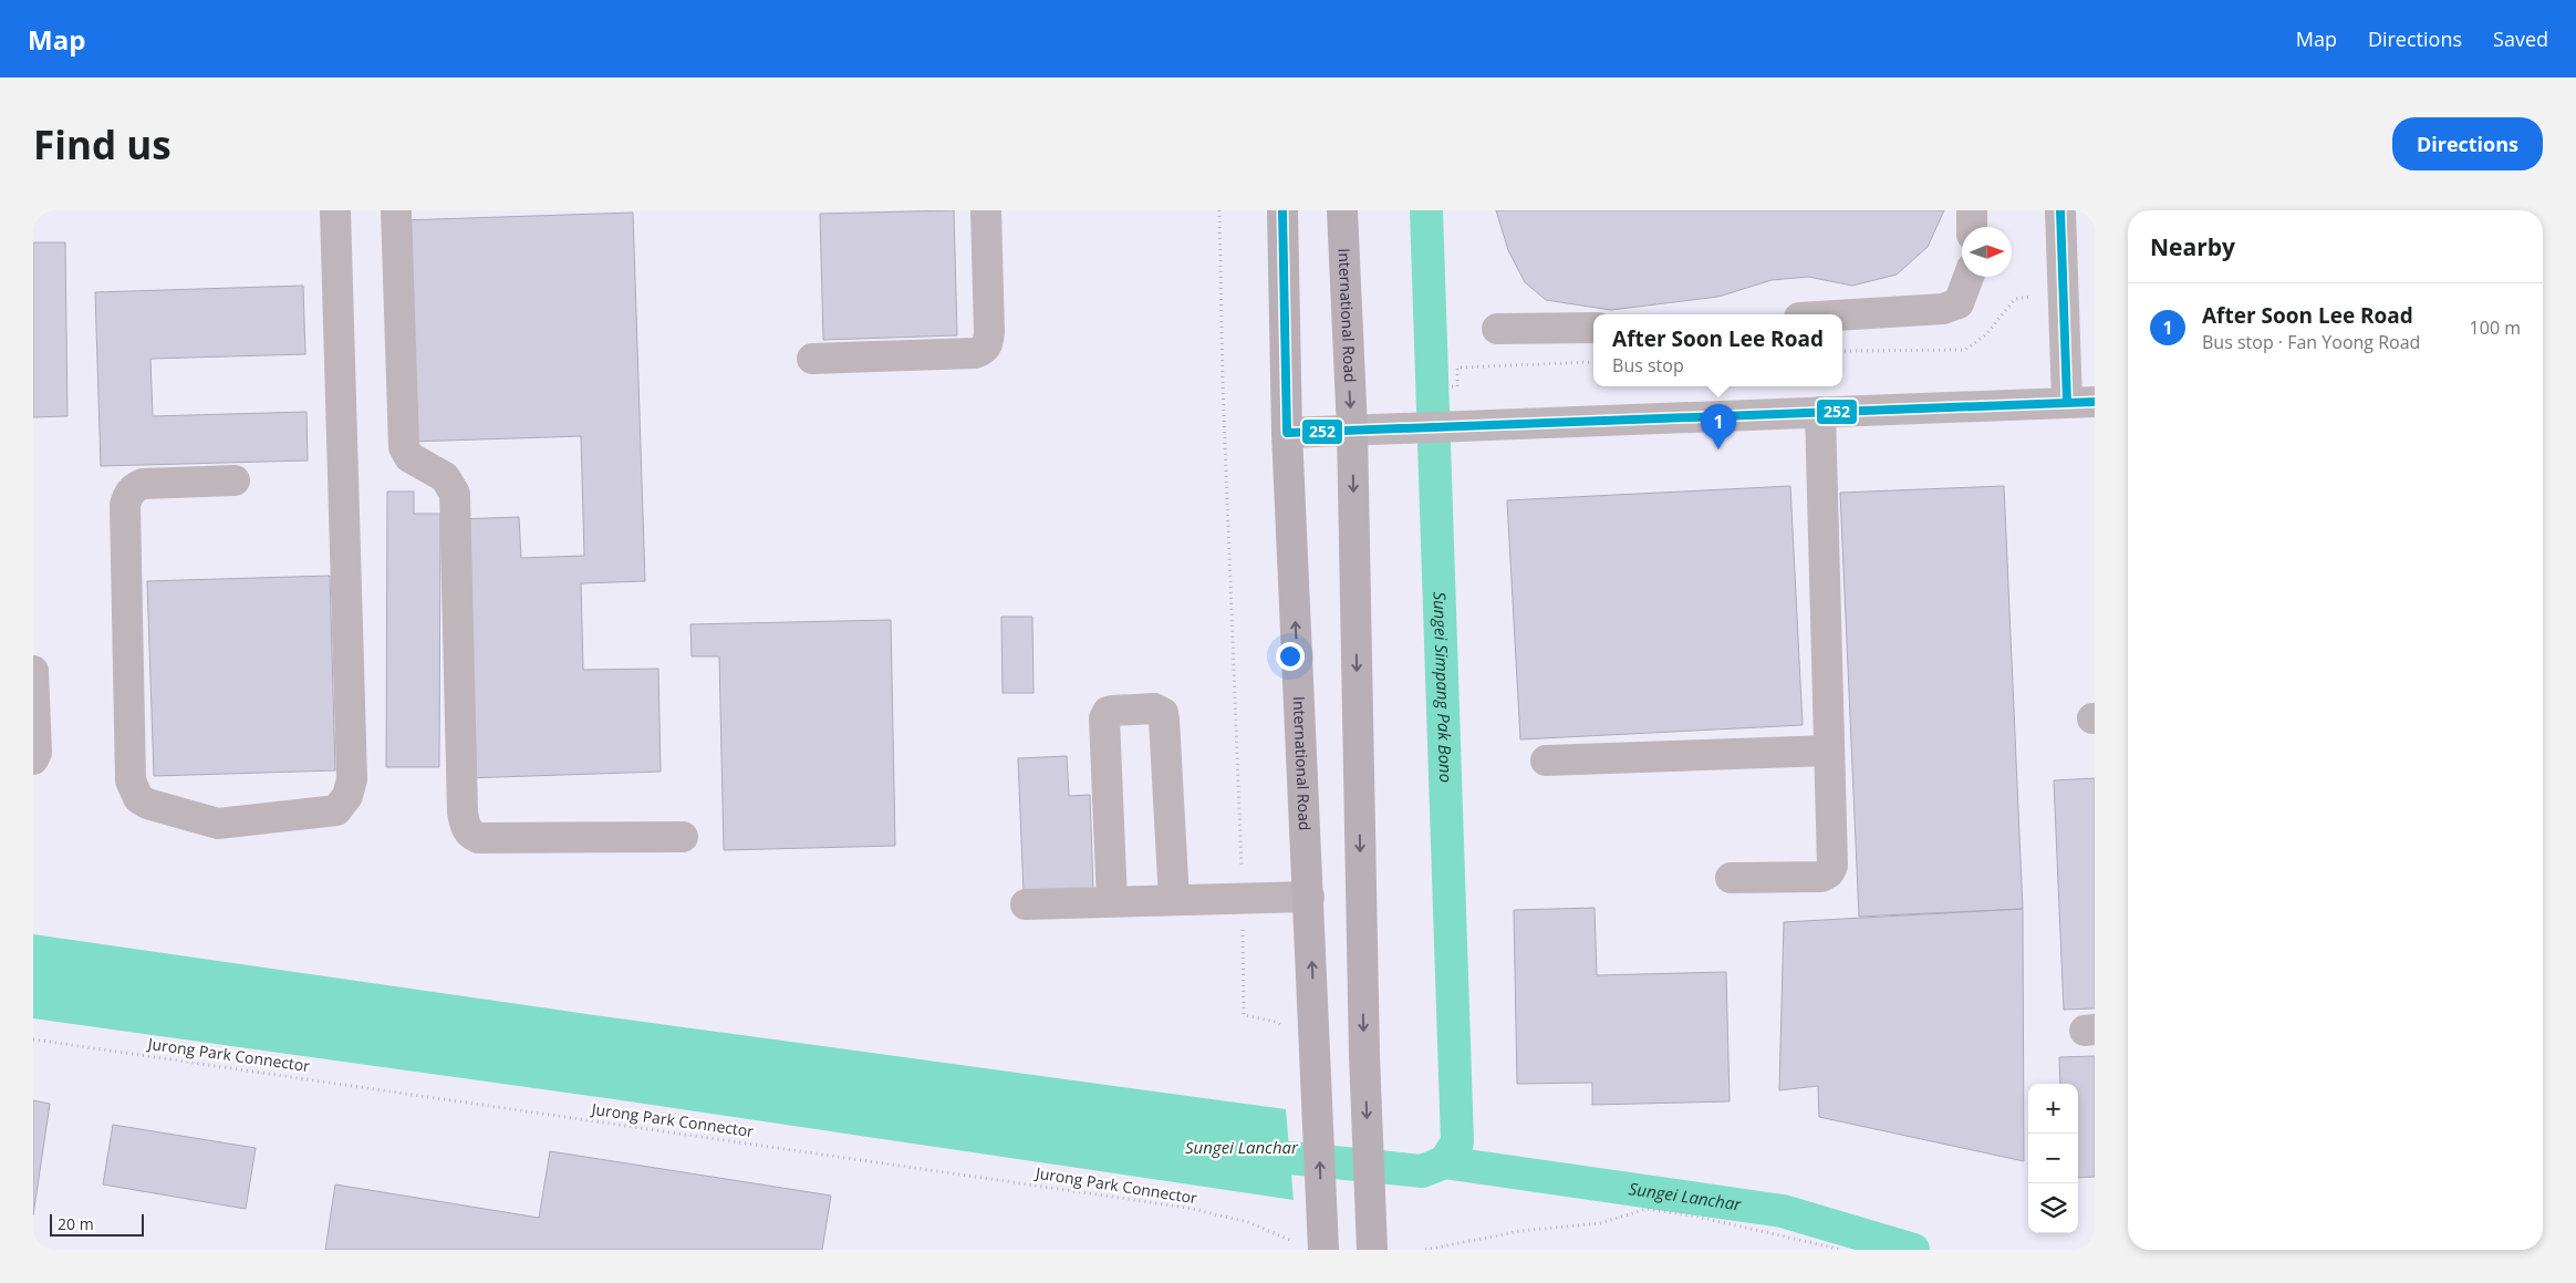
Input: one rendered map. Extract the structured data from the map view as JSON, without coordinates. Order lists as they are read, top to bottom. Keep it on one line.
{"streets":{"main road":["International Road"],"path":["Jurong Park Connector"]},"water":["Sungei Simpang Pak Bono","Sungei Lanchar"],"lines":["transit line 252"],"scale_bar":"20 m","north":"right","page":{"header":"Map","nav":["Map","Directions","Saved"],"buttons":"Directions","title":"Find us","heading":"Nearby","list":[{"mark":"1","name":"After Soon Lee Road","note":"Bus stop · Fan Yoong Road","value":"100 m"}],"popup":["After Soon Lee Road","Bus stop"],"pins":"1","map_buttons":["+","−"],"scale":"20 m"}}
